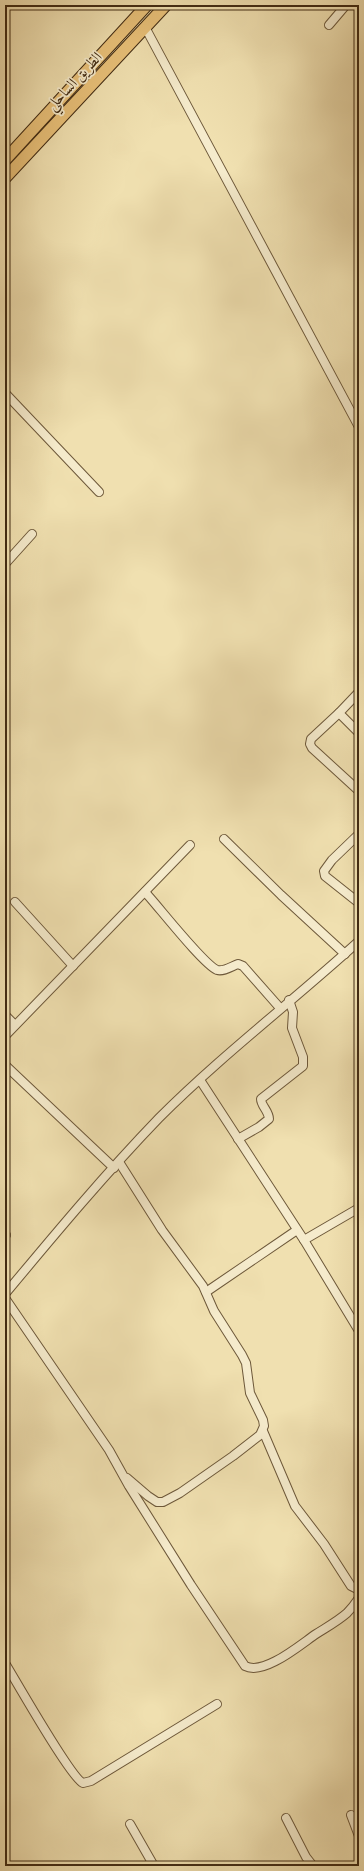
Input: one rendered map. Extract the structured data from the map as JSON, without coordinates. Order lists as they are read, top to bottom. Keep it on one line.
{"streets":{"highway":["الطريق الساحلي"]}}
